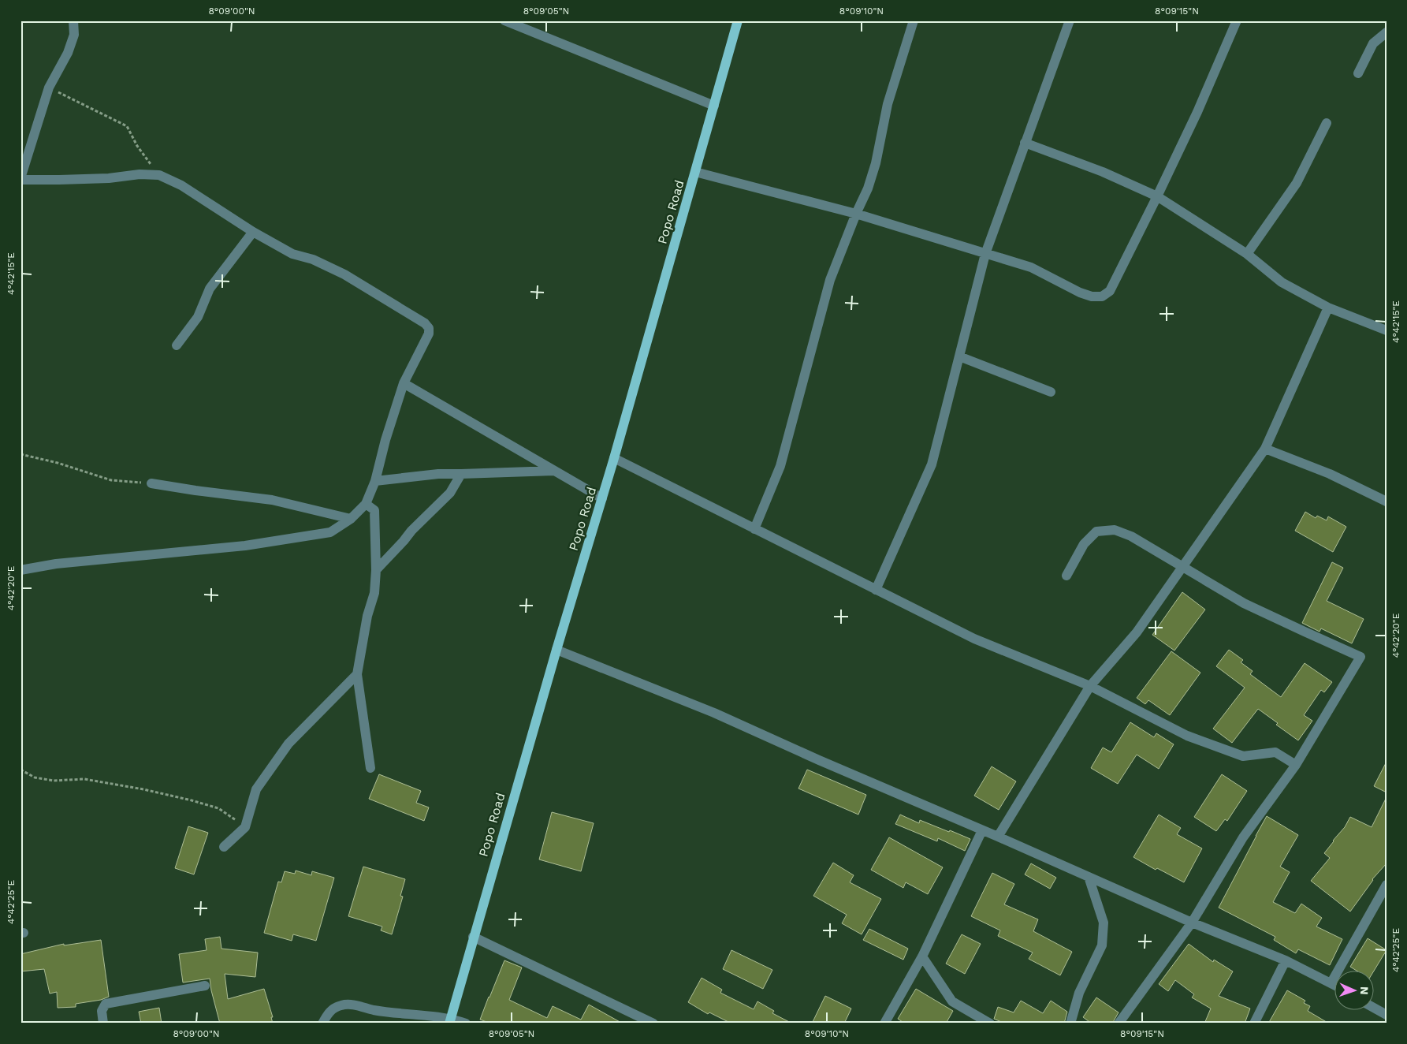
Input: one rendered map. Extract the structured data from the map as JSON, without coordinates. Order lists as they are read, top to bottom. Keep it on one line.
{"streets":{"main road":["Popo Road"]},"north":"right","coordinates":["8°09'00\"N","8°09'05\"N","8°09'10\"N","8°09'15\"N","4°42'15\"E","4°42'20\"E","4°42'25\"E"]}
